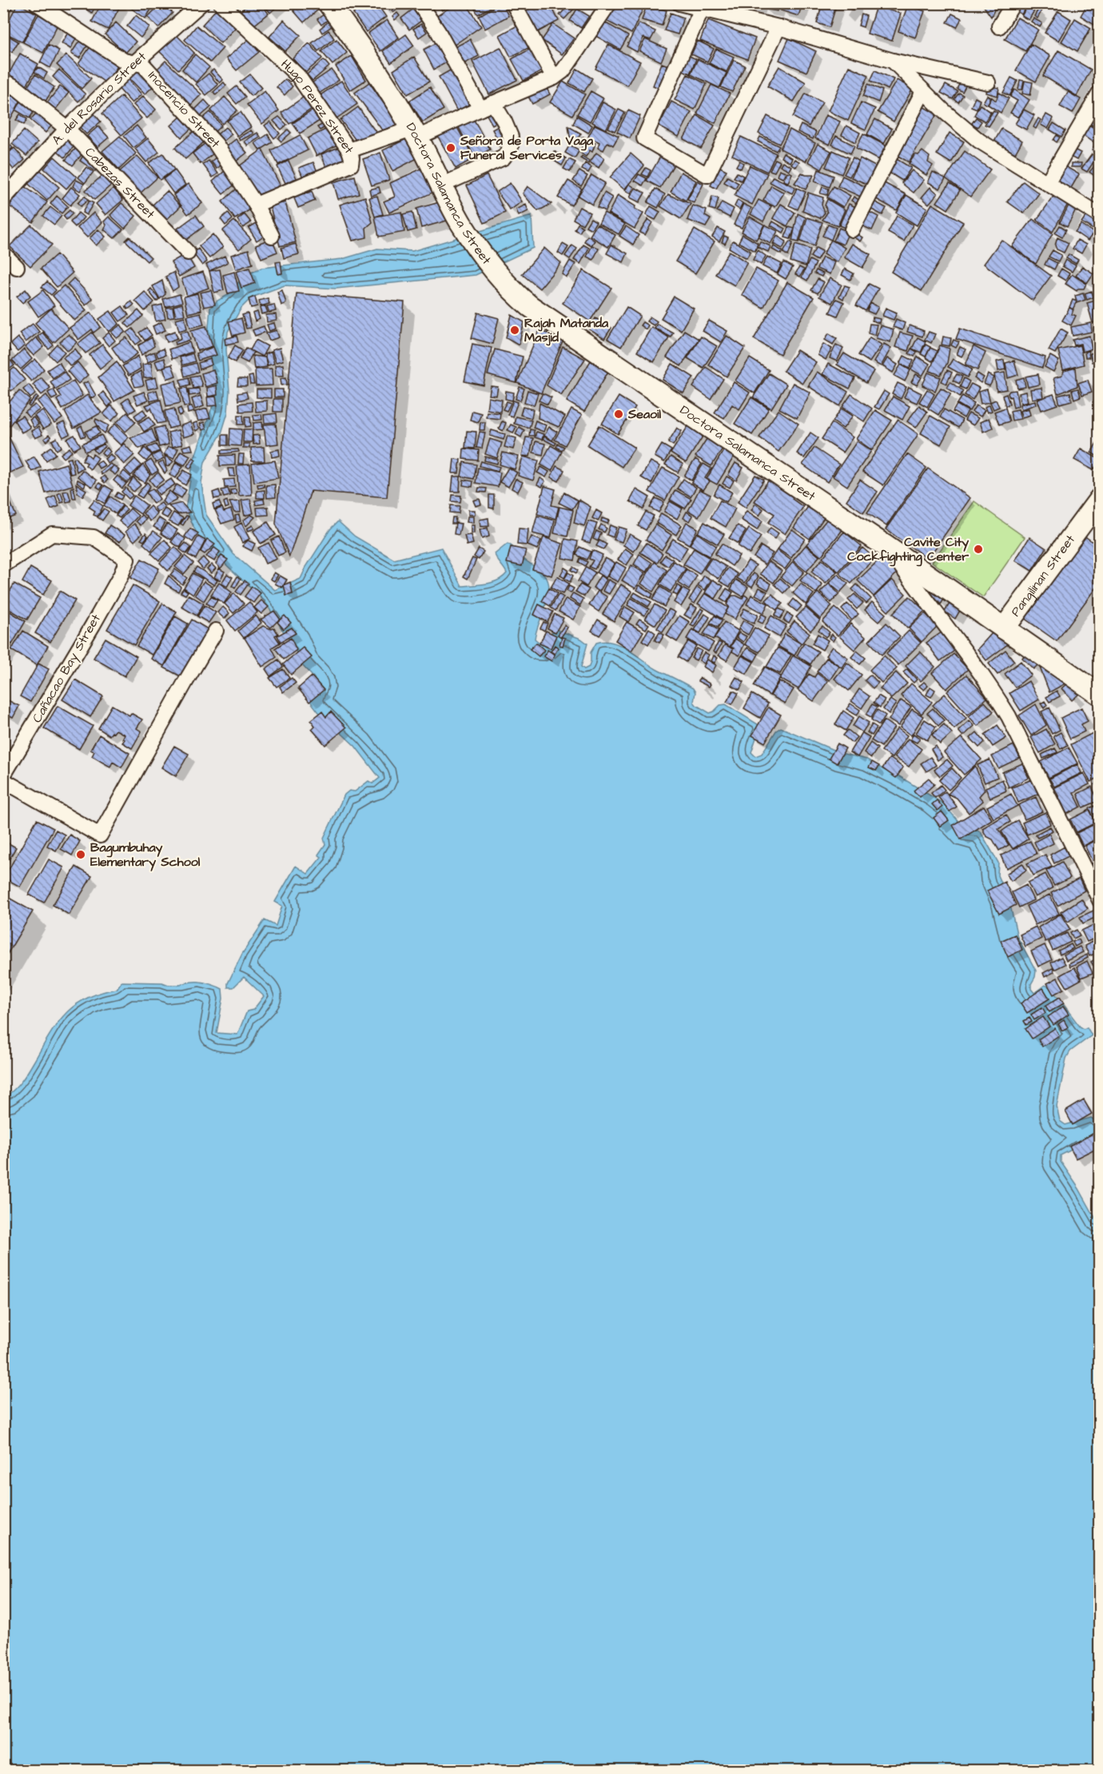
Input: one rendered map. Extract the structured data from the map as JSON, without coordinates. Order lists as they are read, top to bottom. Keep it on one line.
{"streets":{"main road":["Doctora Salamanca Street","Pangilinan Street"],"street":["A. del Rosario Street","Hugo Perez Street","Inocencio Street","Cabezas Street","Cañacao Bay Street"]},"crossings":[["A. del Rosario Street","Inocencio Street"],["A. del Rosario Street","Cabezas Street"],["Hugo Perez Street","Inocencio Street"],["Doctora Salamanca Street","Pangilinan Street"]],"places":["Señora de Porta Vaga Funeral Services","Rajah Matanda Masjid","Seaoil","Cavite City Cockfighting Center","Bagumbuhay Elementary School"]}
